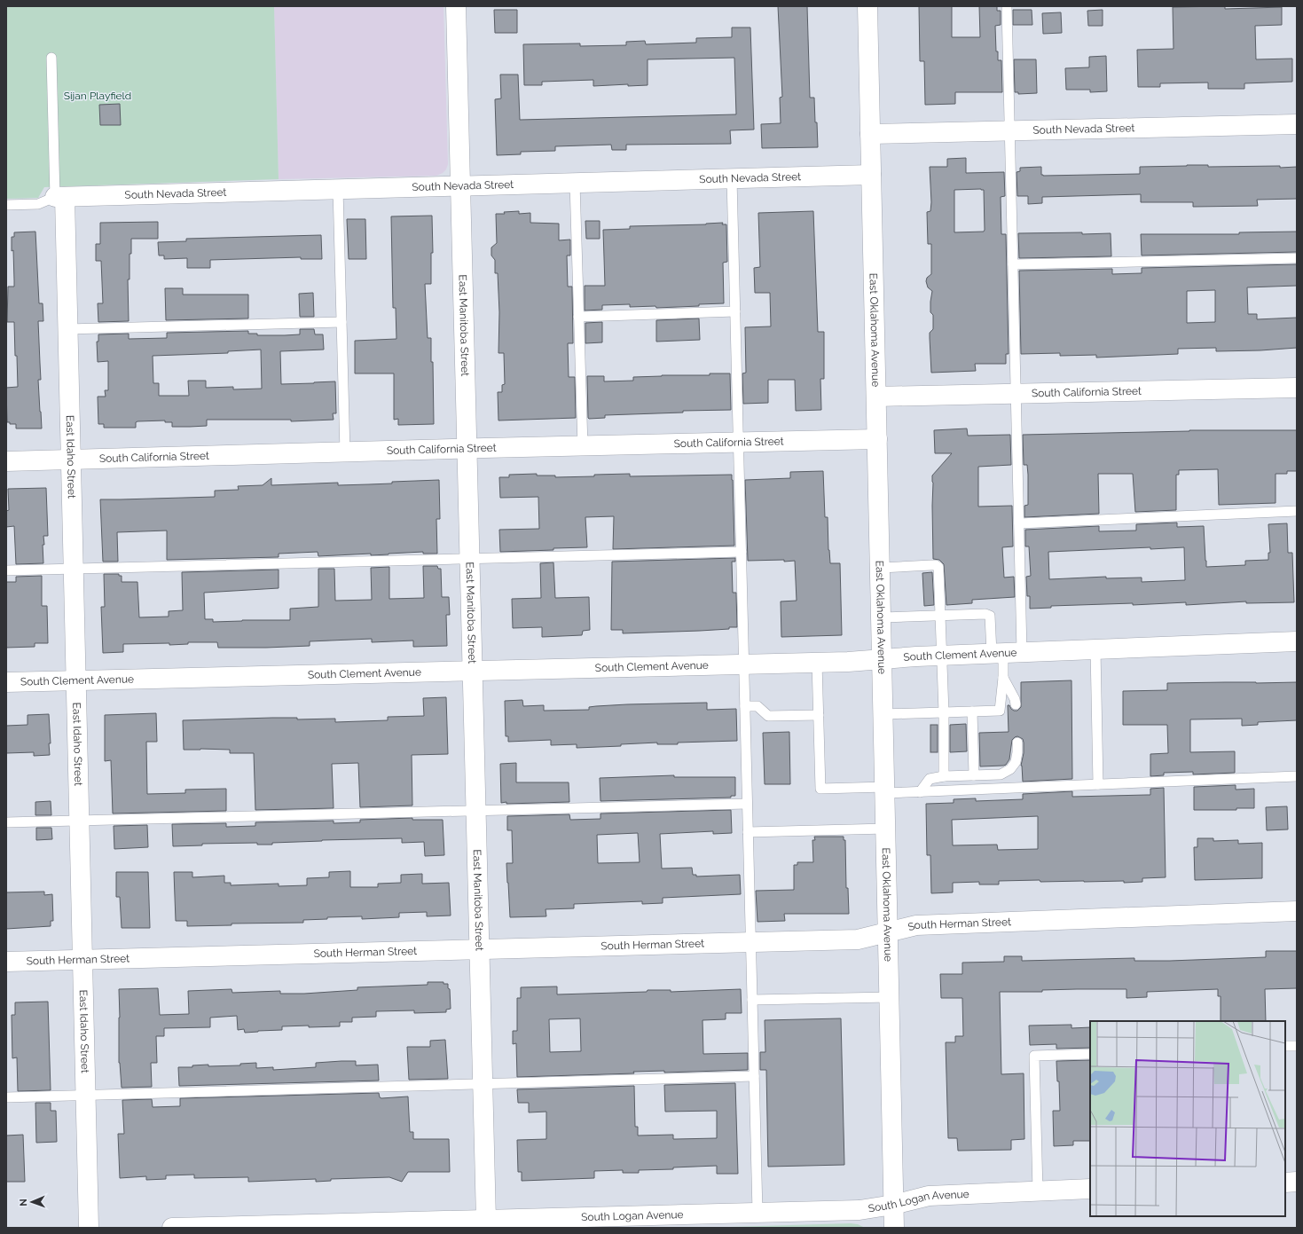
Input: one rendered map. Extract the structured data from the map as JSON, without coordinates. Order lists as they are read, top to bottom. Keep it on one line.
{"streets":{"street":["South Nevada Street","East Manitoba Street","East Oklahoma Avenue","South California Street","East Idaho Street","South Clement Avenue","South Herman Street","South Logan Avenue"]},"crossings":[["South Nevada Street","East Manitoba Street"],["South Nevada Street","East Oklahoma Avenue"],["South Nevada Street","East Idaho Street"],["East Manitoba Street","South California Street"],["East Manitoba Street","South Clement Avenue"],["East Manitoba Street","South Herman Street"],["East Manitoba Street","South Logan Avenue"],["East Oklahoma Avenue","South California Street"],["East Oklahoma Avenue","South Clement Avenue"],["East Oklahoma Avenue","South Herman Street"],["East Oklahoma Avenue","South Logan Avenue"],["South California Street","East Idaho Street"],["East Idaho Street","South Clement Avenue"],["East Idaho Street","South Herman Street"]],"parks":["Sijan Playfield"],"north":"left"}
